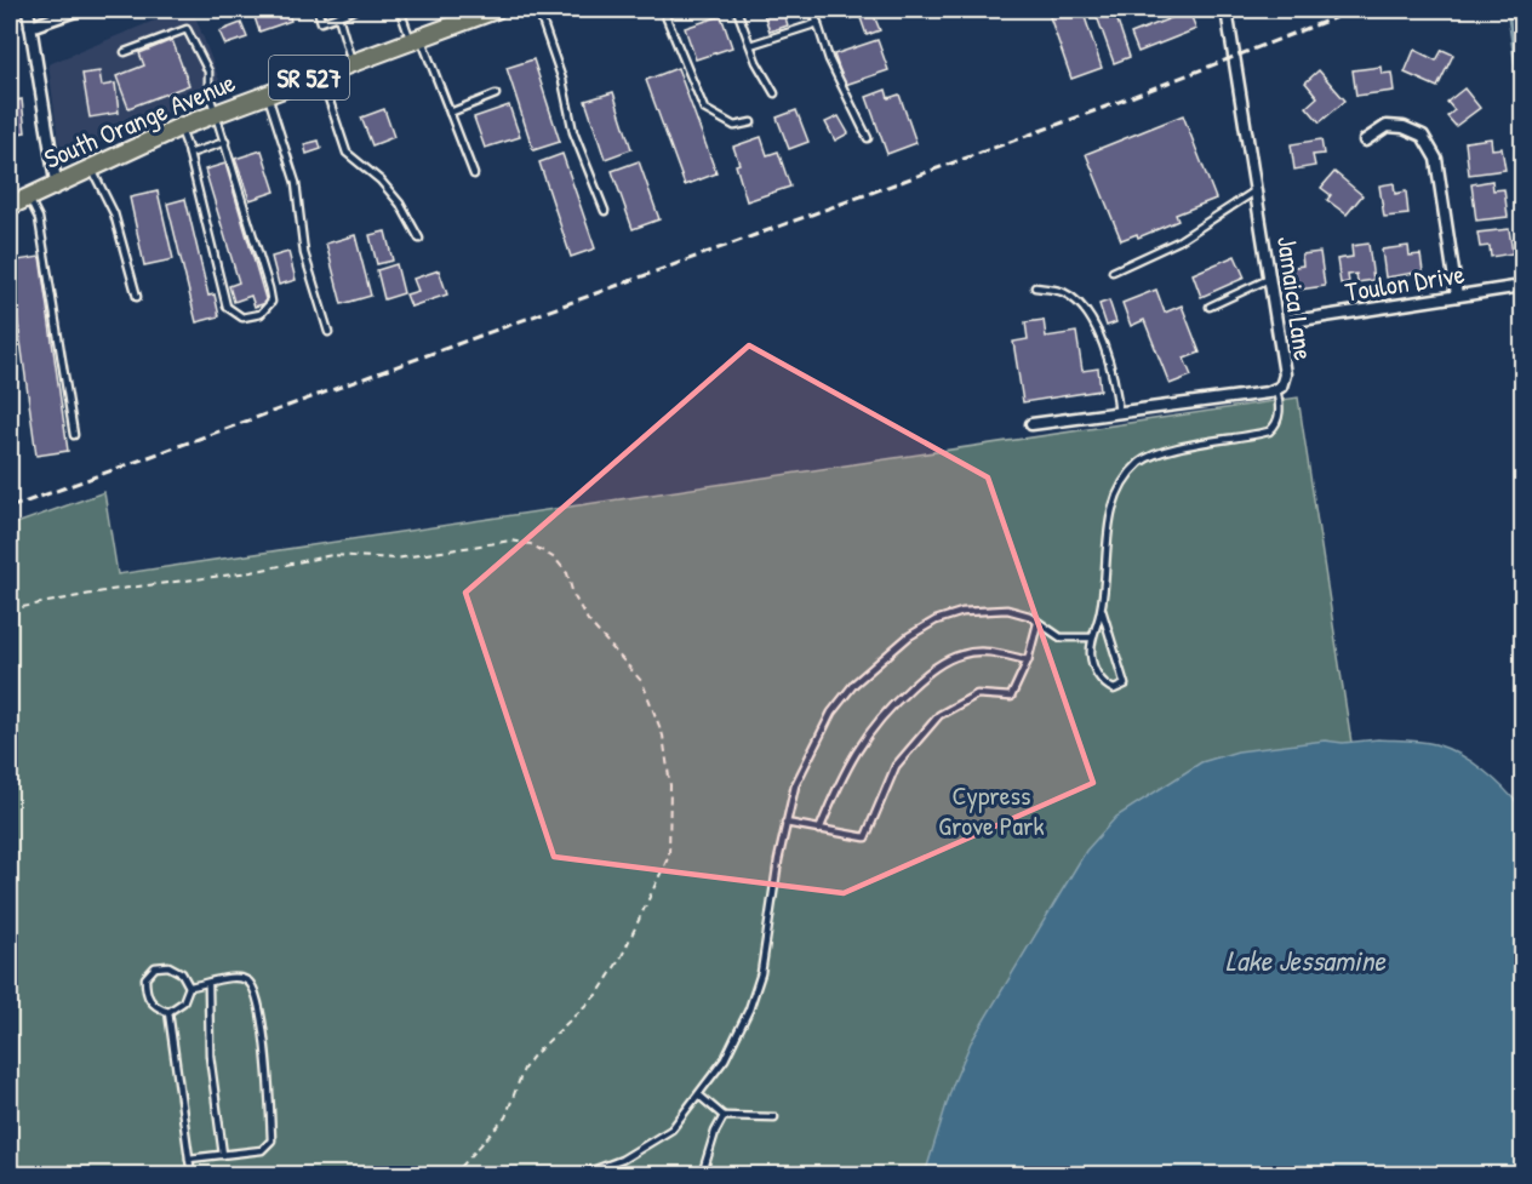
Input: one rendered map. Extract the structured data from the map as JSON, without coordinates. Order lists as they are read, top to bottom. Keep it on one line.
{"streets":{"main road":["SR 527","South Orange Avenue"],"street":["Toulon Drive","Jamaica Lane"]},"water":["Lake Jessamine"],"parks":["Cypress Grove Park"]}
